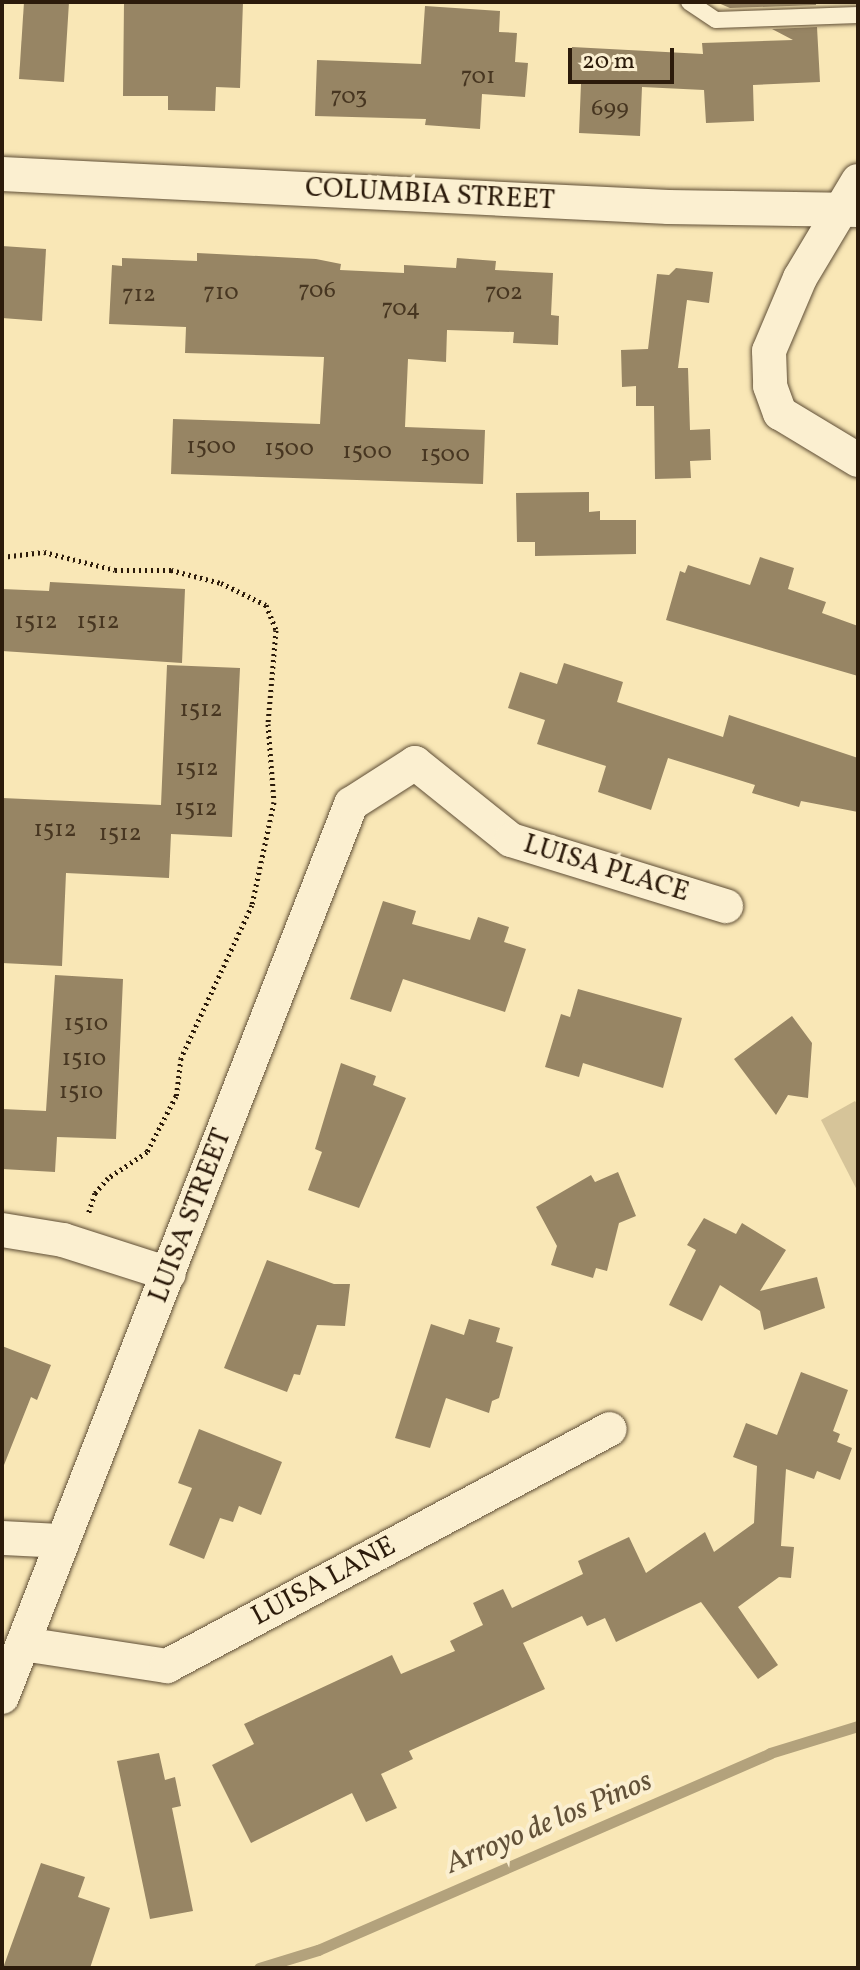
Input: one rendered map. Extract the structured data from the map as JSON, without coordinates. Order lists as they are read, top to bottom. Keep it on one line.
{"streets":{"street":["COLUMBIA STREET","LUISA PLACE","LUISA STREET","LUISA LANE"]},"crossings":[["LUISA PLACE","LUISA STREET"],["LUISA STREET","LUISA LANE"]],"water":["Arroyo de los Pinos"],"house_numbers":["701","703","699","706","710","702","712","704","1500","1500","1500","1500","1512","1512","1512","1512","1512","1512","1512","1510","1510","1510"],"scale_bar":"20 m"}
